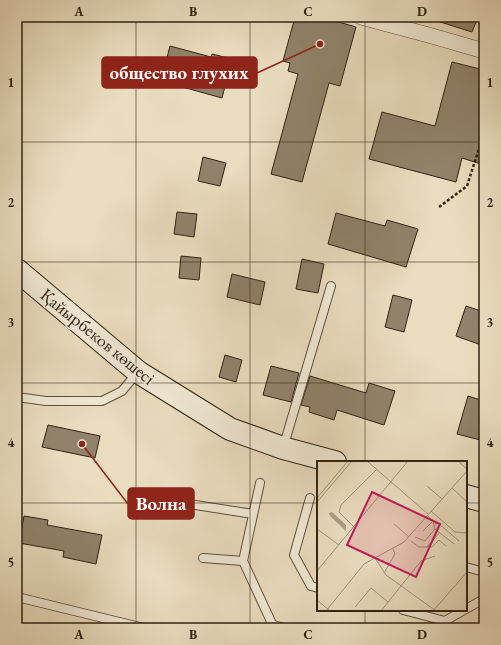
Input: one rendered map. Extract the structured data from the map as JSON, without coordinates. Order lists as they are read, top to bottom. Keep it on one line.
{"streets":{"main road":["Қайырбеков көшесі"]},"places":["общество глухих","Волна"],"grid":{"columns":["A","B","C","D"],"rows":["1","2","3","4","5"]}}
